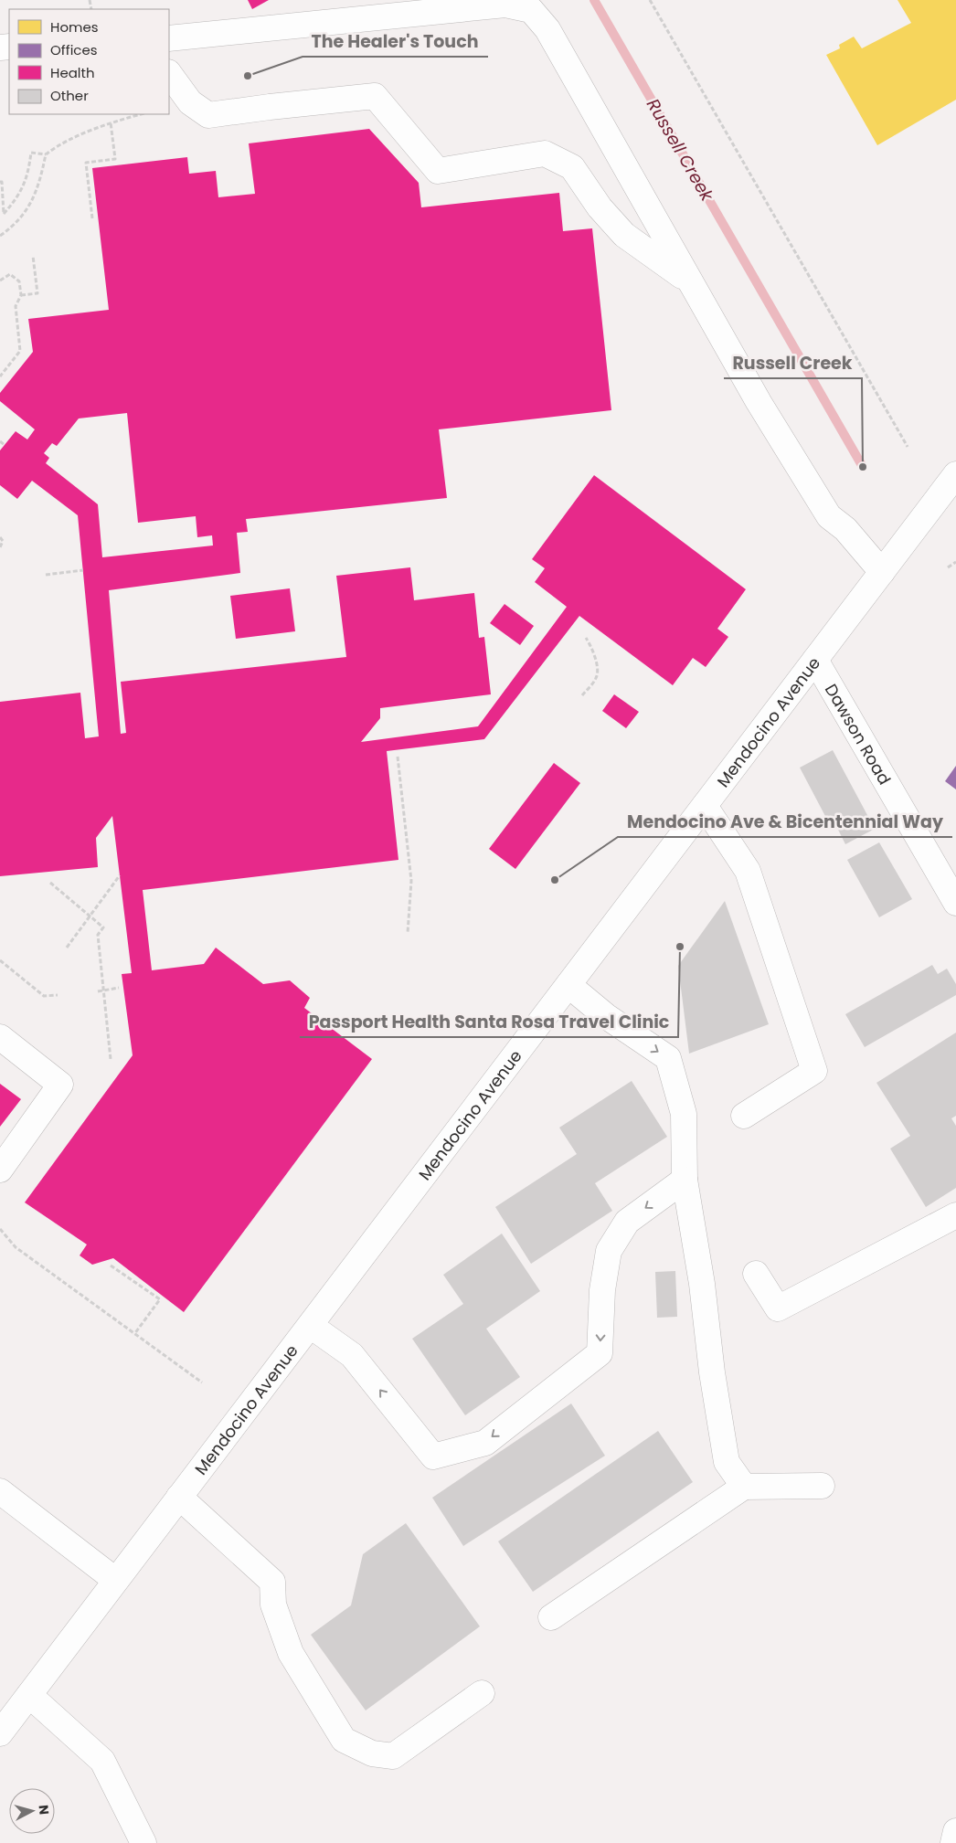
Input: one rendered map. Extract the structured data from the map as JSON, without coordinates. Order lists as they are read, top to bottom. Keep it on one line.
{"streets":{"main road":["Mendocino Avenue","Dawson Road"]},"crossings":[["Mendocino Avenue","Dawson Road"]],"water":["Russell Creek"],"places":["The Healer's Touch","Russell Creek","Mendocino Ave & Bicentennial Way","Passport Health Santa Rosa Travel Clinic"],"legend":["Homes","Offices","Health","Other"],"north":"right"}
